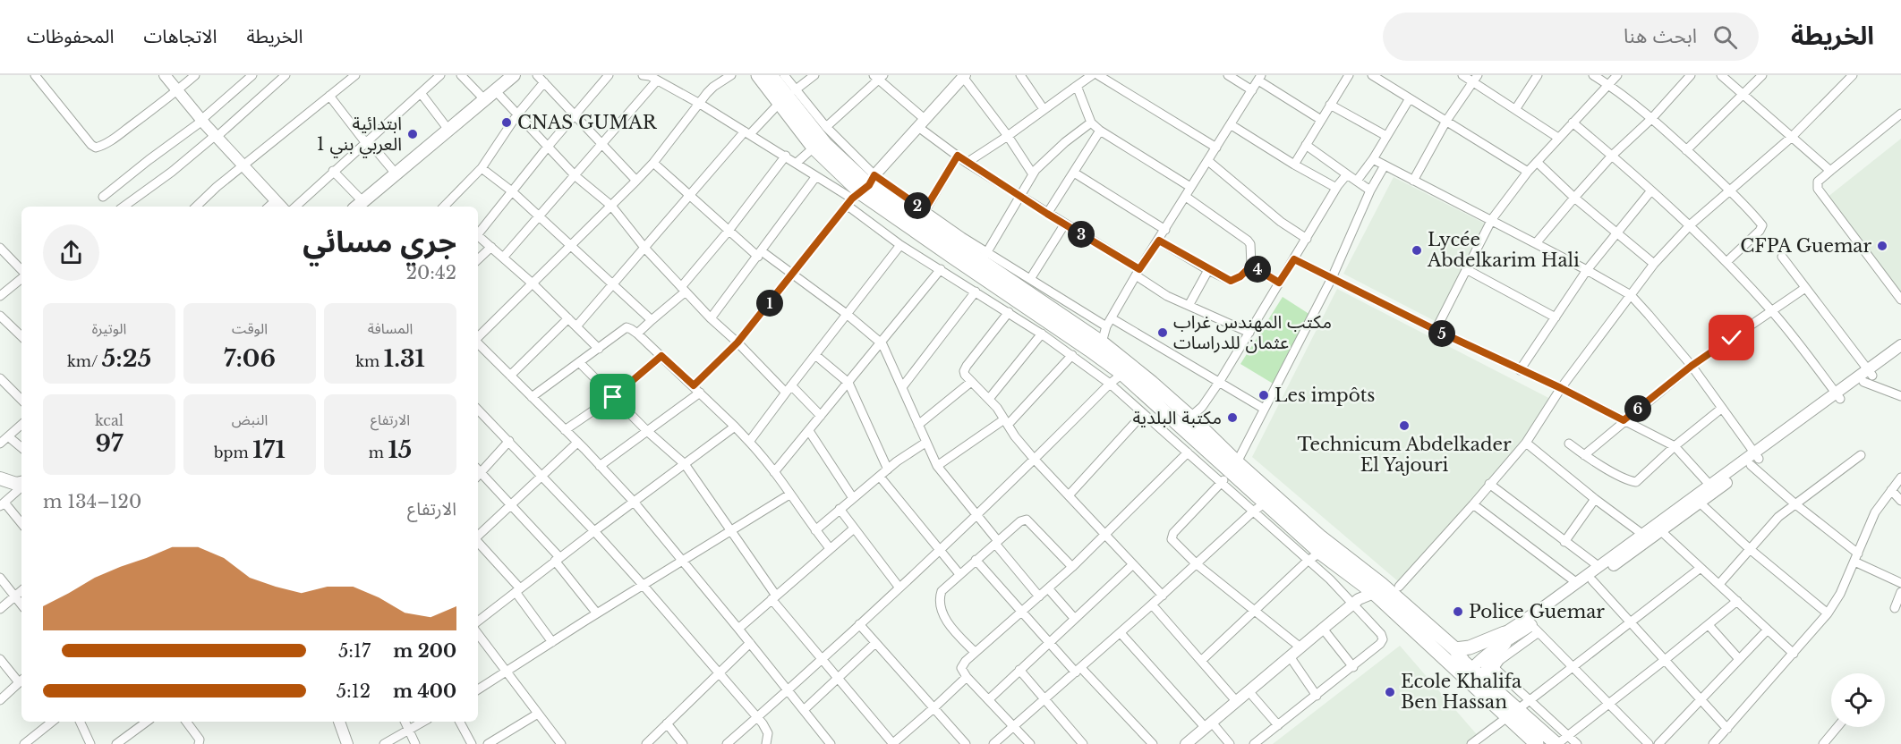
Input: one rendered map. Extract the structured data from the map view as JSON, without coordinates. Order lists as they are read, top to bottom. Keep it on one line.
{"places":["CNAS GUMAR","ابتدائية العربي بني 1","CFPA Guemar","Lycée Abdelkarim Hali","مكتب المهندس غراب عثمان للدراسات","Les impôts","مكتبة البلدية","Technicum Abdelkader El Yajouri","Police Guemar","Ecole Khalifa Ben Hassan"],"page":{"header":"الخريطة","search":"ابحث هنا","nav":["الخريطة","الاتجاهات","المحفوظات"],"pins":["2","3","4","1","5","6"],"heading":["جري مسائي","20:42"],"stats":[["المسافة","1.31 km"],["الوقت","7:06"],["الوتيرة","5:25 /km"],["الارتفاع","15 m"],["النبض","171 bpm"],["kcal","97"]],"chart":["الارتفاع","120–134 m"],"list":[{"name":"200 m","note":"5:17"},{"name":"400 m","note":"5:12"}]}}
